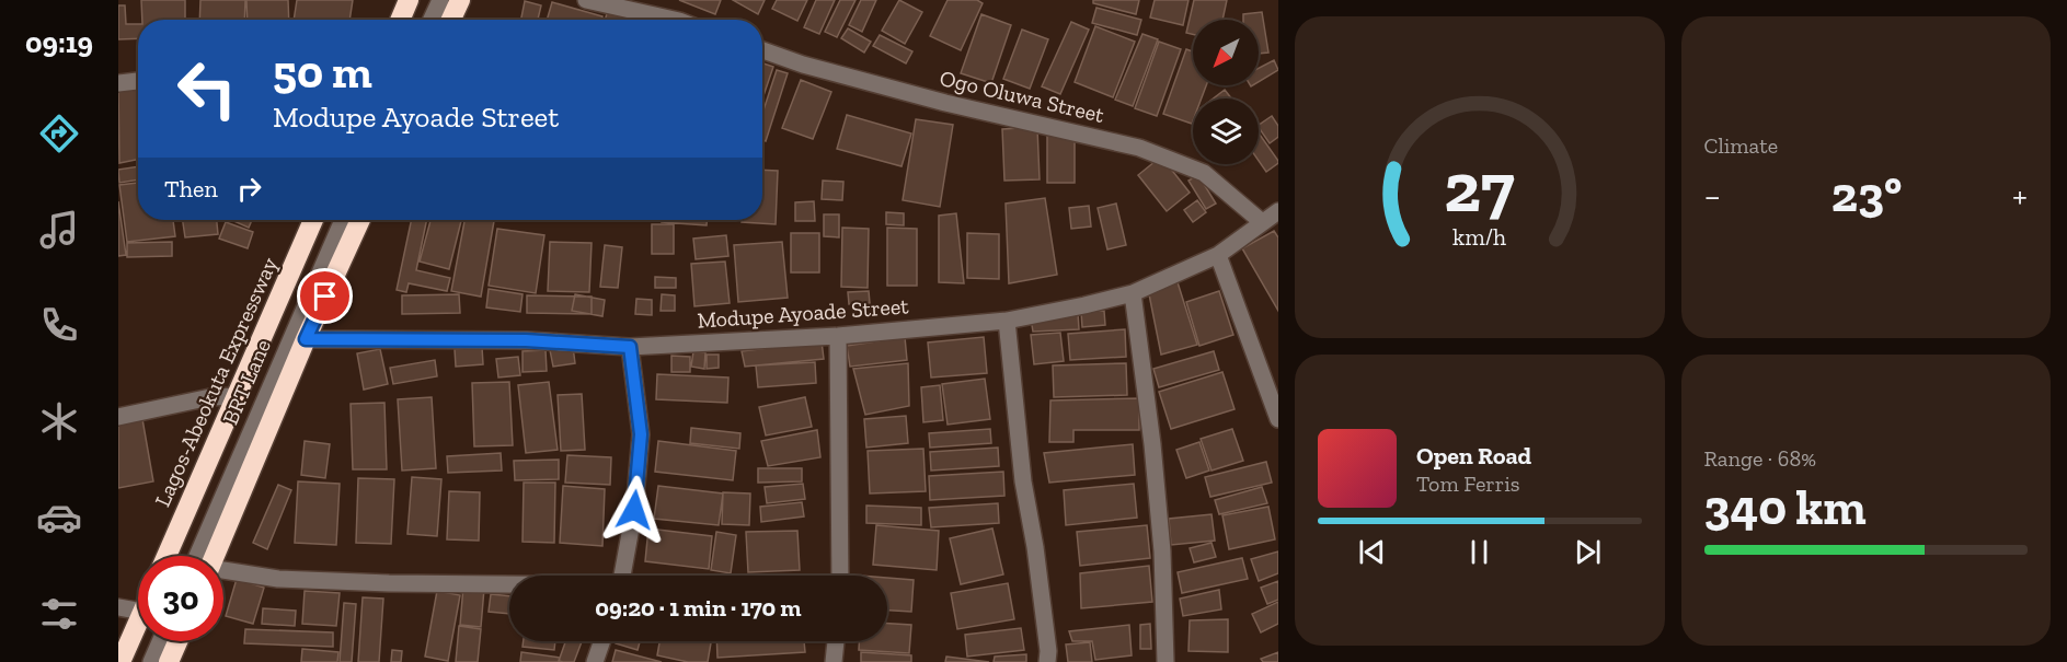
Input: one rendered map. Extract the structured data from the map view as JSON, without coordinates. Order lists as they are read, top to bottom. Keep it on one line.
{"streets":{"highway":["Lagos-Abeokuta Expressway"],"street":["Ogo Oluwa Street","Modupe Ayoade Street","BRT Lane"]},"crossings":[["Ogo Oluwa Street","Modupe Ayoade Street"]],"north":"bottom left","page":{"tabs":"09:19","tile":["Climate",["Range · 68%","340 km"]],"turn":["50 m","Modupe Ayoade Street"],"then":"Then","heat":["−","23°","+"],"song":["Open Road","Tom Ferris"],"limit":"30","trip":"09:20 · 1 min · 170 m","gauge":["27","km/h"]}}
